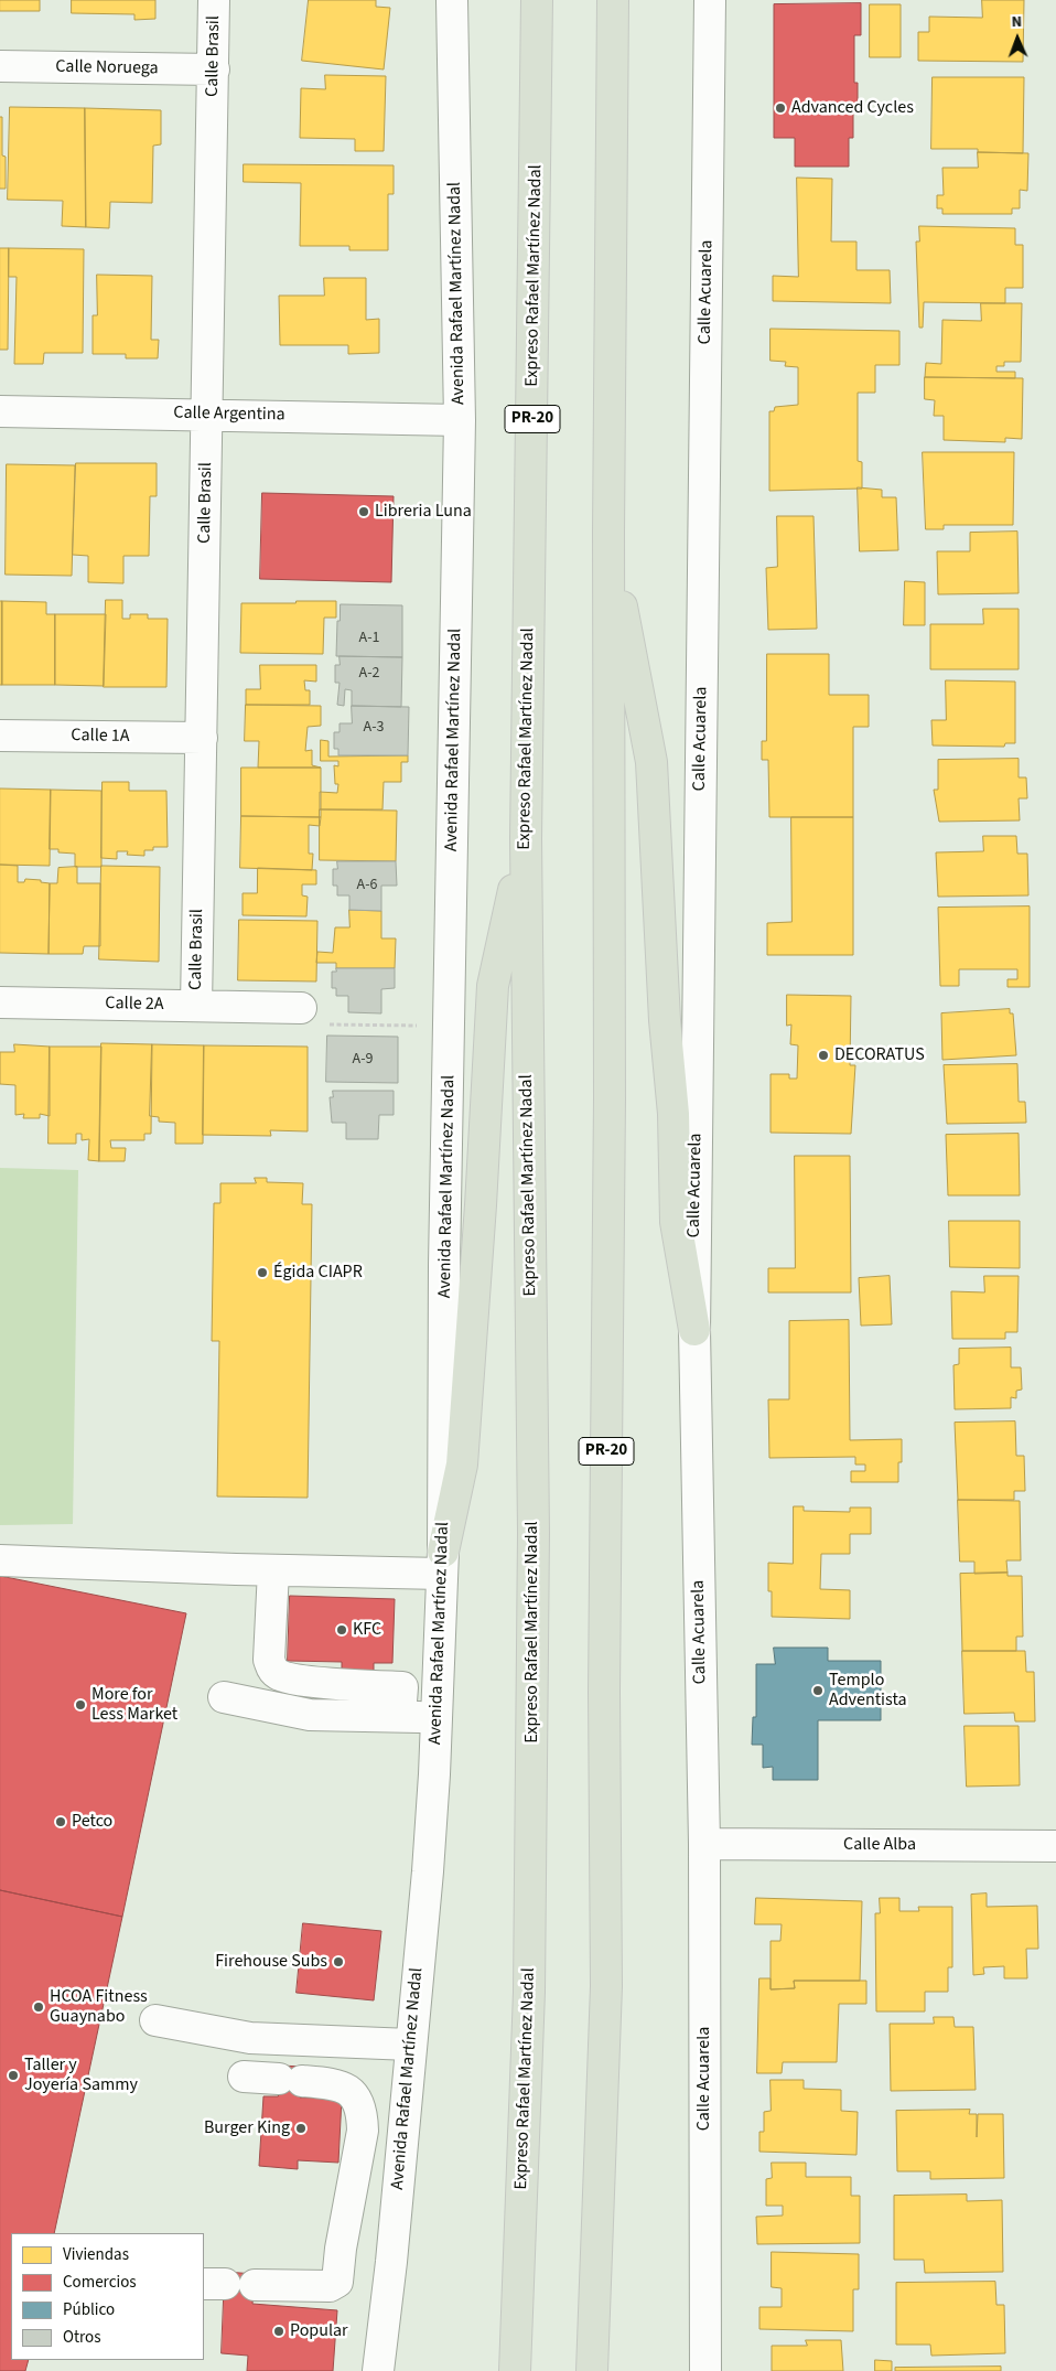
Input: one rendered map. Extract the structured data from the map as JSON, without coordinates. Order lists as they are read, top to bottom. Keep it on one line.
{"streets":{"highway":["Expreso Rafael Martínez Nadal","PR-20"],"street":["Calle Brasil","Calle Noruega","Calle Acuarela","Avenida Rafael Martínez Nadal","Calle Argentina","Calle 1A","Calle 2A","Calle Alba"]},"crossings":[["Calle Brasil","Calle Noruega"],["Calle Brasil","Calle Argentina"],["Calle Brasil","Calle 1A"],["Calle Brasil","Calle 2A"],["Calle Acuarela","Calle Alba"],["Avenida Rafael Martínez Nadal","Calle Argentina"]],"places":["Advanced Cycles","Libreria Luna","DECORATUS","Égida CIAPR","KFC","Templo Adventista","More for Less Market","Petco","Firehouse Subs","HCOA Fitness Guaynabo","Taller y Joyería Sammy","Burger King","Popular"],"house_numbers":["A-1","A-2","A-3","A-6","A-9"],"legend":["Viviendas","Comercios","Público","Otros"],"north":"top"}
